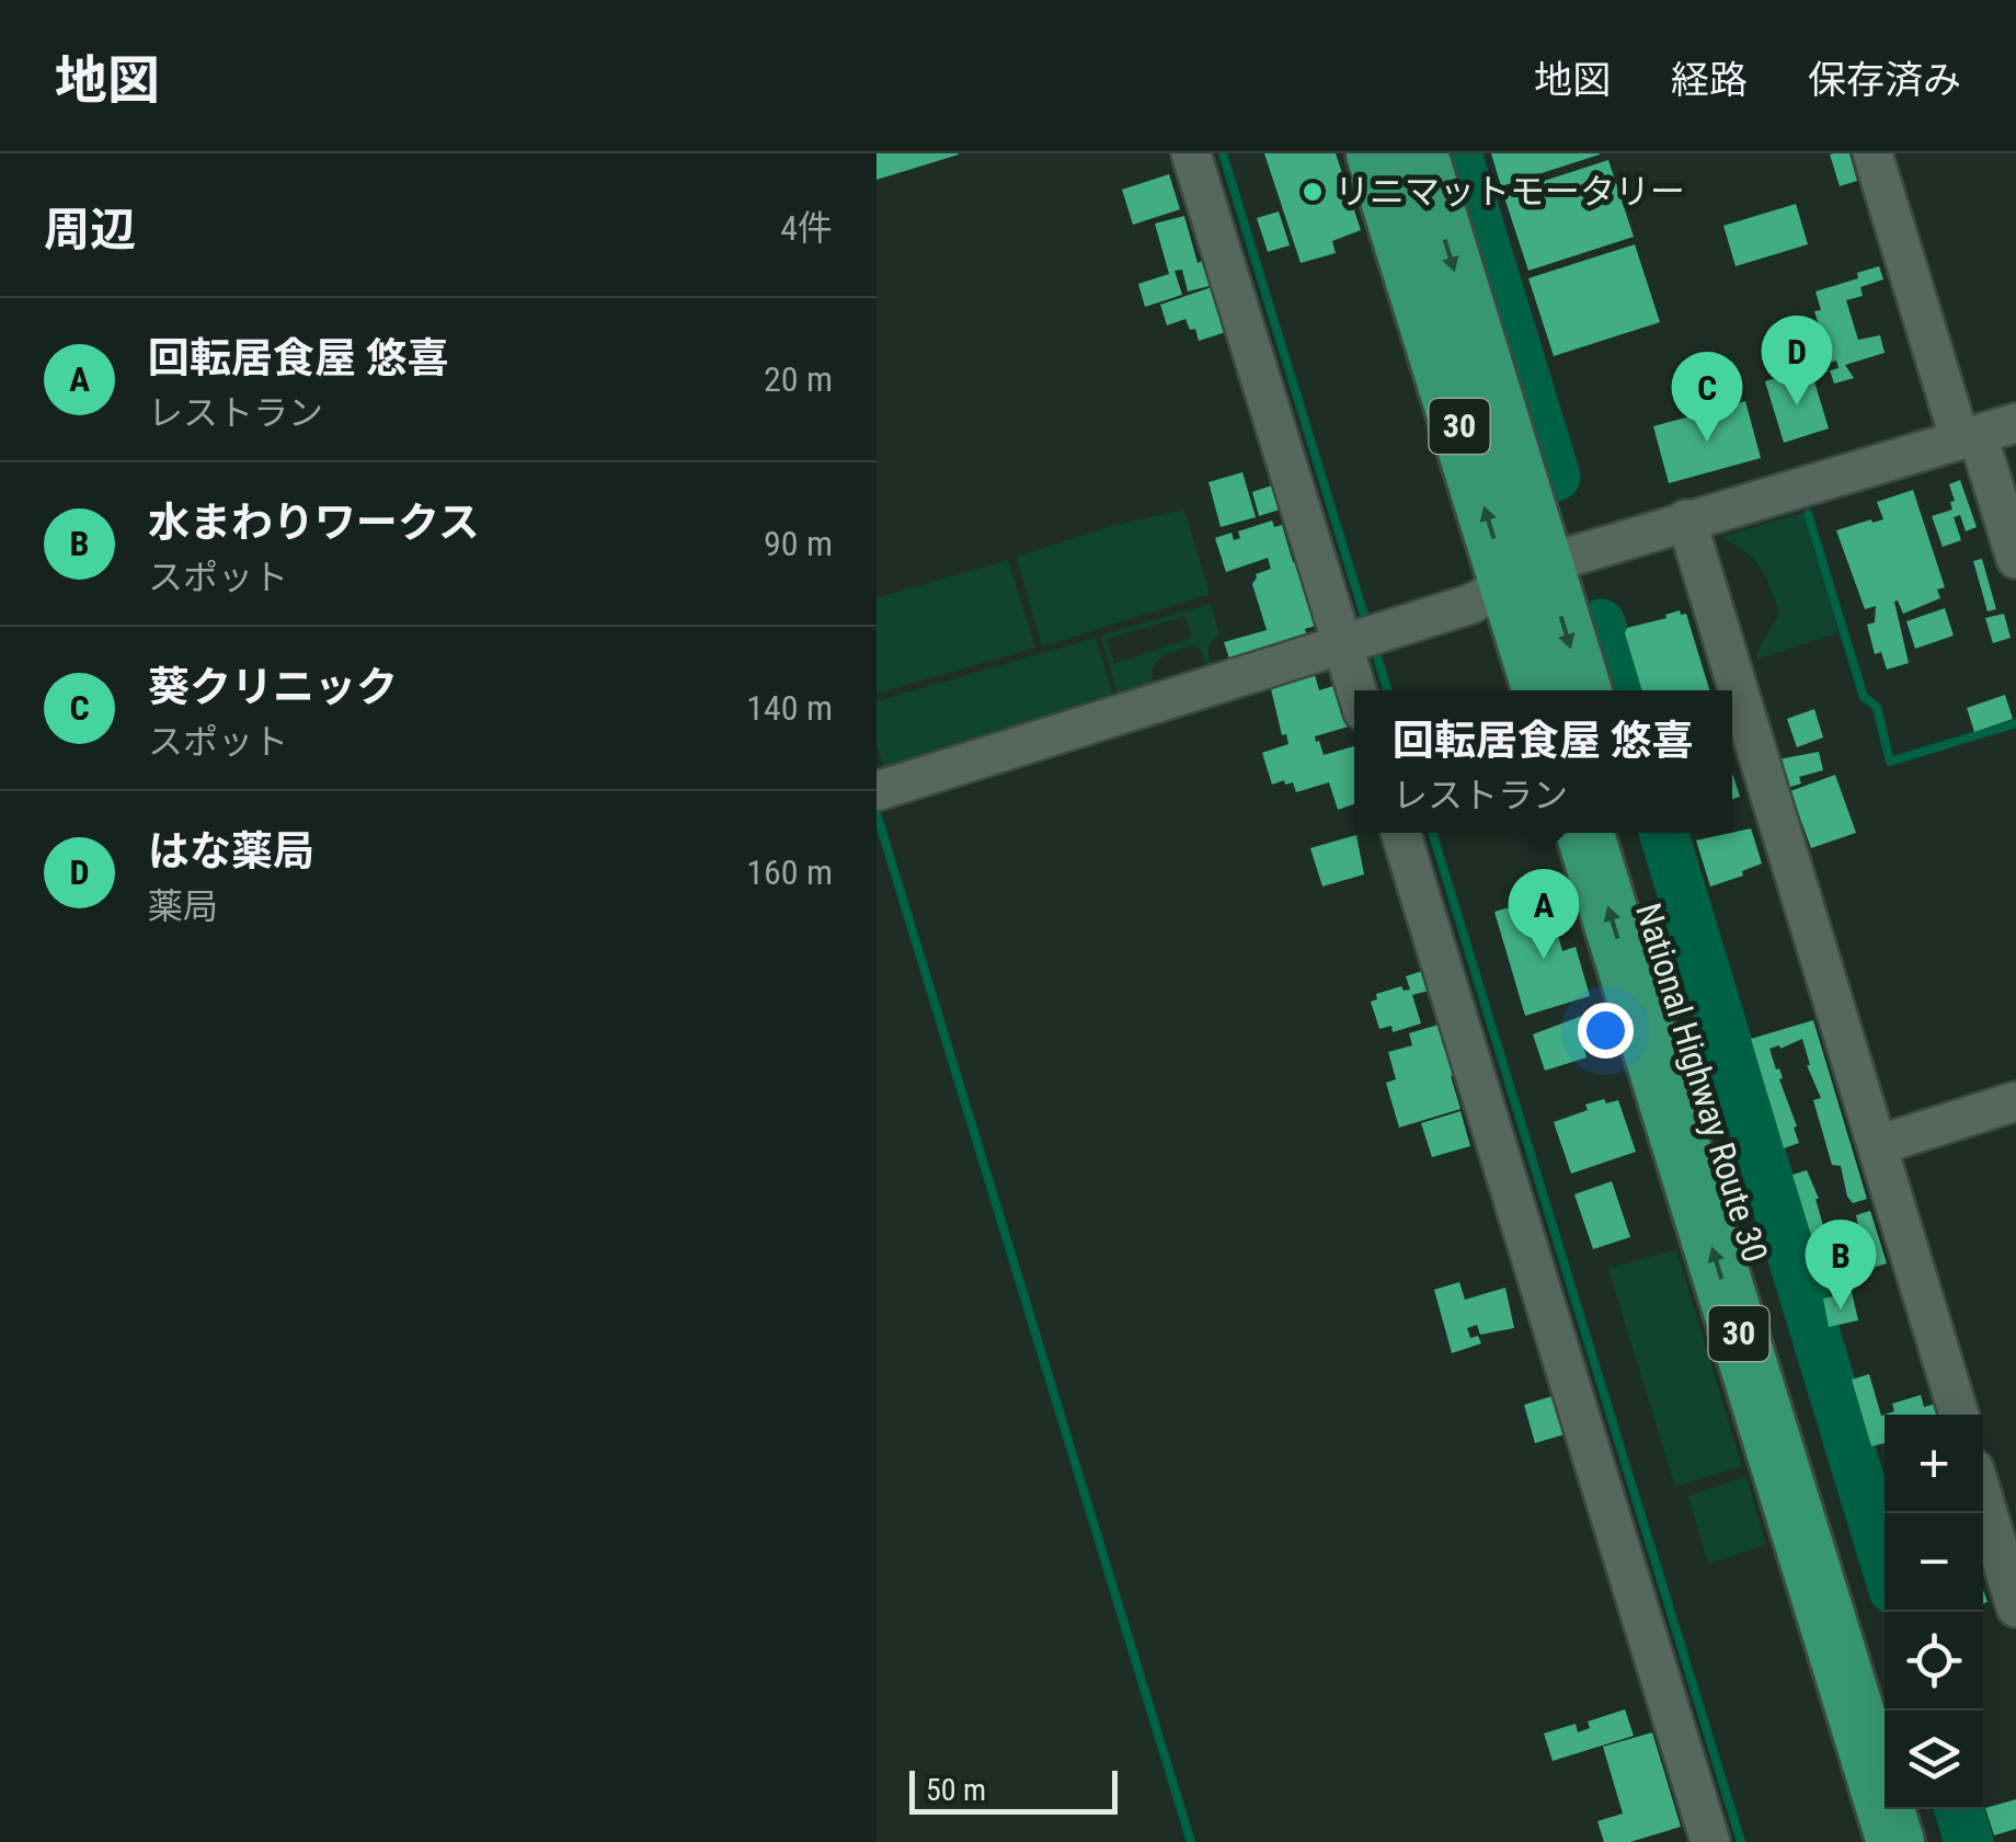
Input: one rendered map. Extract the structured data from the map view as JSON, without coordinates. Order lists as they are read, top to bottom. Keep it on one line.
{"streets":{"highway":["30","National Highway Route 30"]},"places":["リニマットモータリー"],"scale_bar":"50 m","page":{"header":"地図","nav":["地図","経路","保存済み"],"heading":["周辺","4件"],"list":[{"mark":"A","name":"回転居食屋 悠喜","note":"レストラン","value":"20 m"},{"mark":"B","name":"水まわりワークス","note":"スポット","value":"90 m"},{"mark":"C","name":"葵クリニック","note":"スポット","value":"140 m"},{"mark":"D","name":"はな薬局","note":"薬局","value":"160 m"}],"pins":["D","C","A","B"],"popup":["回転居食屋 悠喜","レストラン"],"map_buttons":["+","−"],"scale":"50 m"}}
